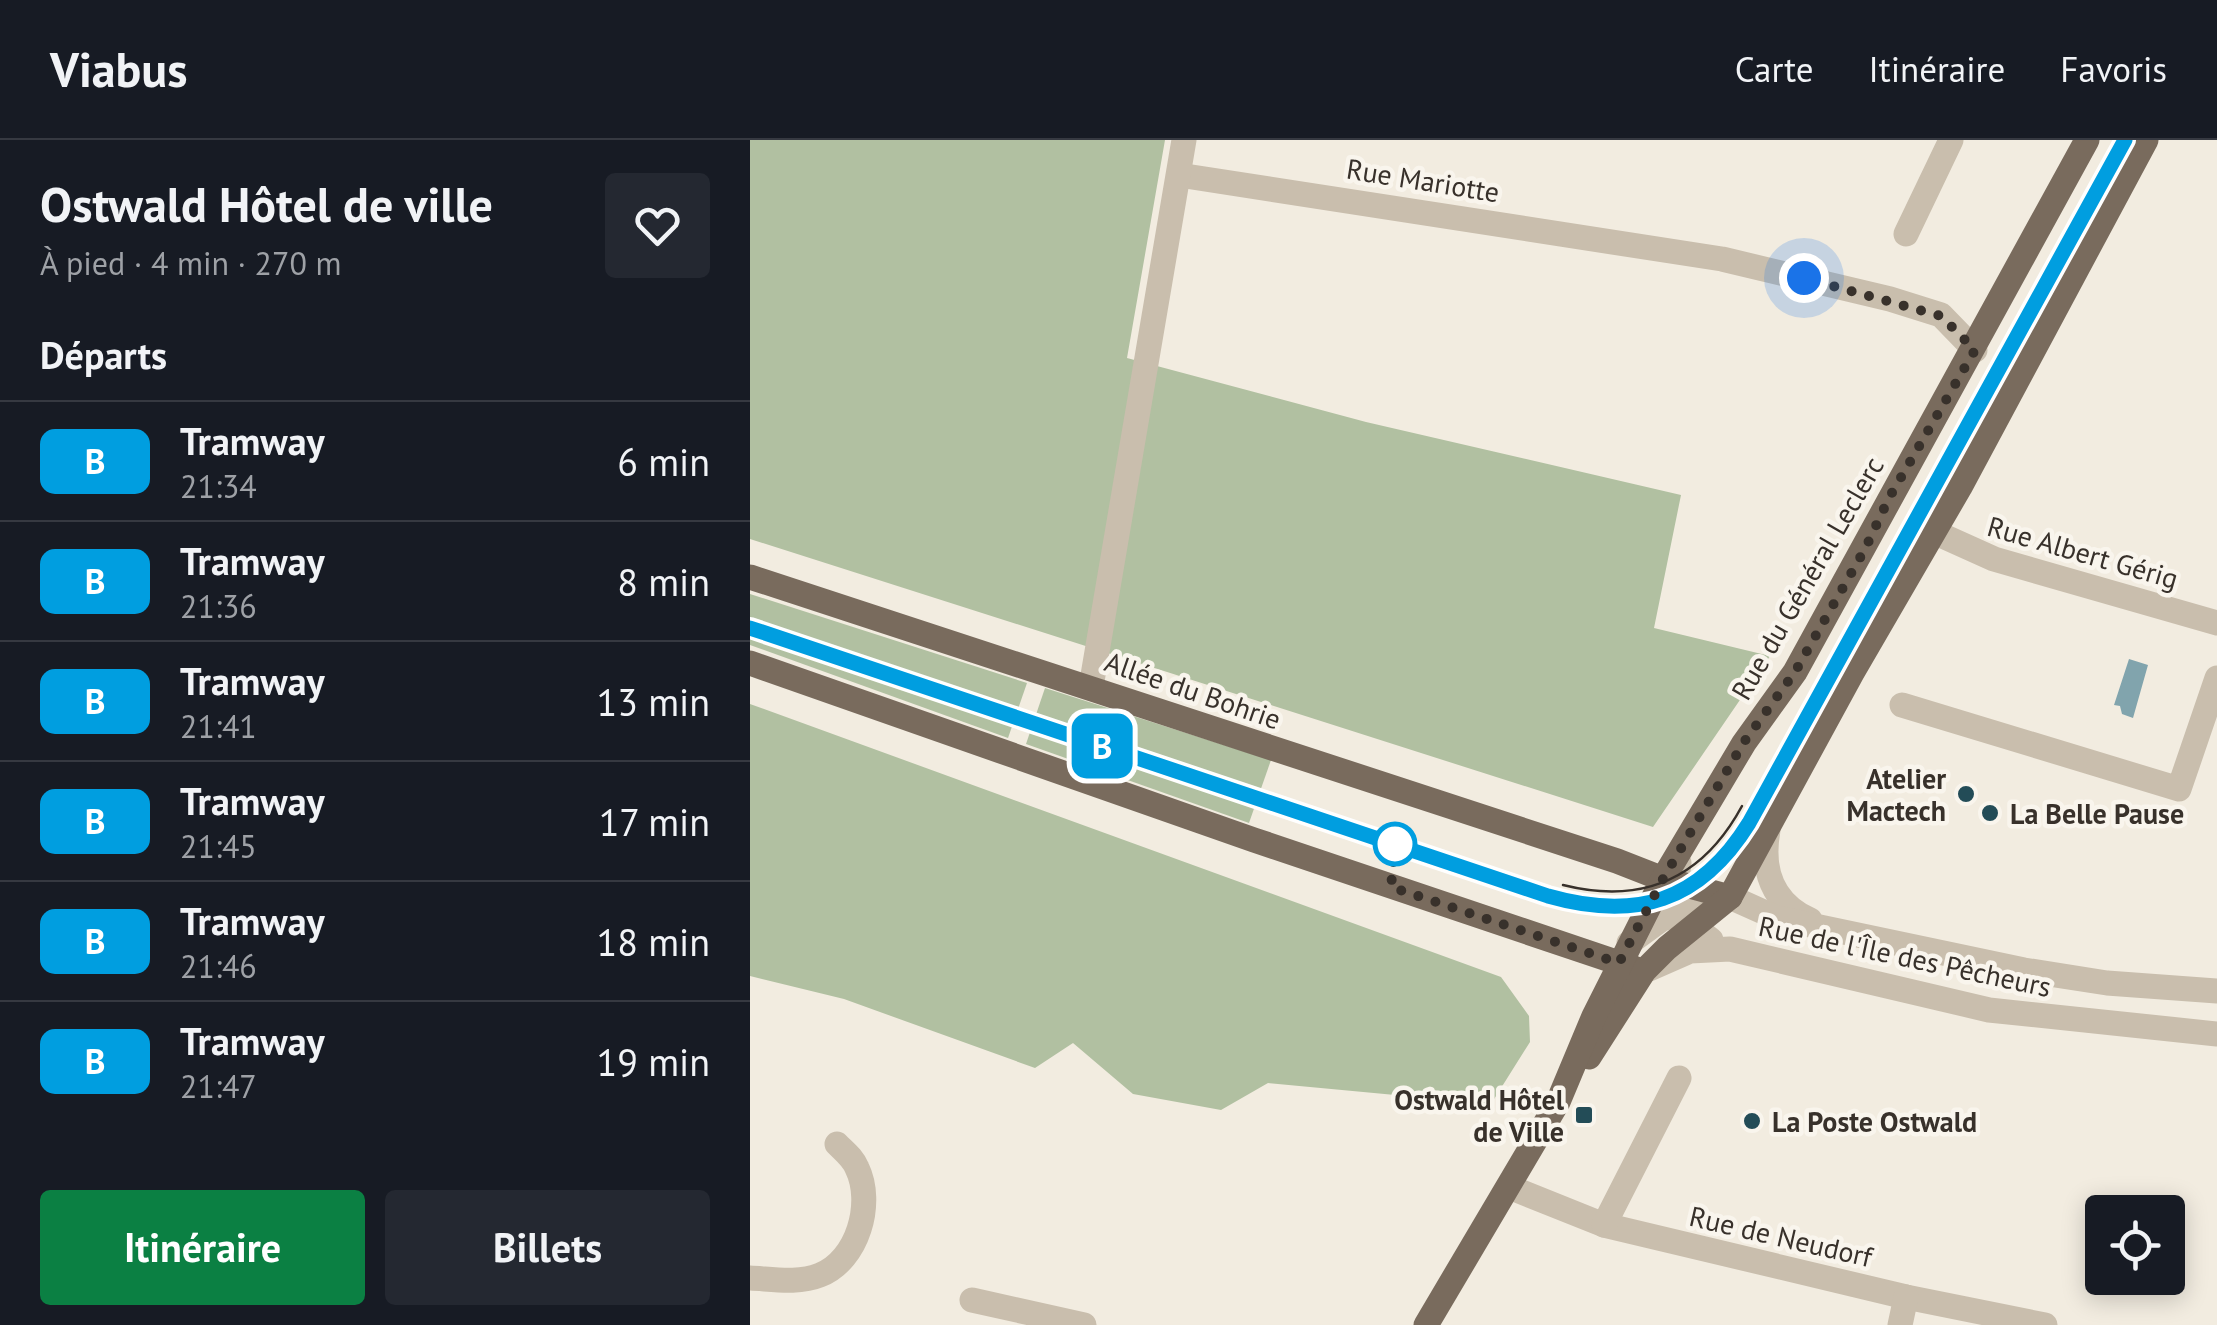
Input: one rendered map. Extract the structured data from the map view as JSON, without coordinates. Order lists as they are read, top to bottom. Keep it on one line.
{"streets":{"main road":["Rue du Général Leclerc","Allée du Bohrie"],"street":["Rue Mariotte","Rue Albert Gérig","Rue de l'Île des Pêcheurs","Rue de Neudorf"]},"crossings":[["Rue Mariotte","Rue du Général Leclerc"],["Rue du Général Leclerc","Allée du Bohrie"],["Allée du Bohrie","Rue de l'Île des Pêcheurs"]],"places":{"other":["Atelier Mactech","La Belle Pause","La Poste Ostwald"],"transit":["Ostwald Hôtel de Ville"]},"lines":["tram line B"],"page":{"header":"Viabus","nav":["Carte","Itinéraire","Favoris"],"heading":[["Ostwald Hôtel de ville","À pied · 4 min · 270 m"],"Départs"],"on_map":"B","list":[{"mark":"B","name":"Tramway","note":"21:34","value":"6 min"},{"mark":"B","name":"Tramway","note":"21:36","value":"8 min"},{"mark":"B","name":"Tramway","note":"21:41","value":"13 min"},{"mark":"B","name":"Tramway","note":"21:45","value":"17 min"},{"mark":"B","name":"Tramway","note":"21:46","value":"18 min"},{"mark":"B","name":"Tramway","note":"21:47","value":"19 min"}],"buttons":["Itinéraire","Billets"]}}
